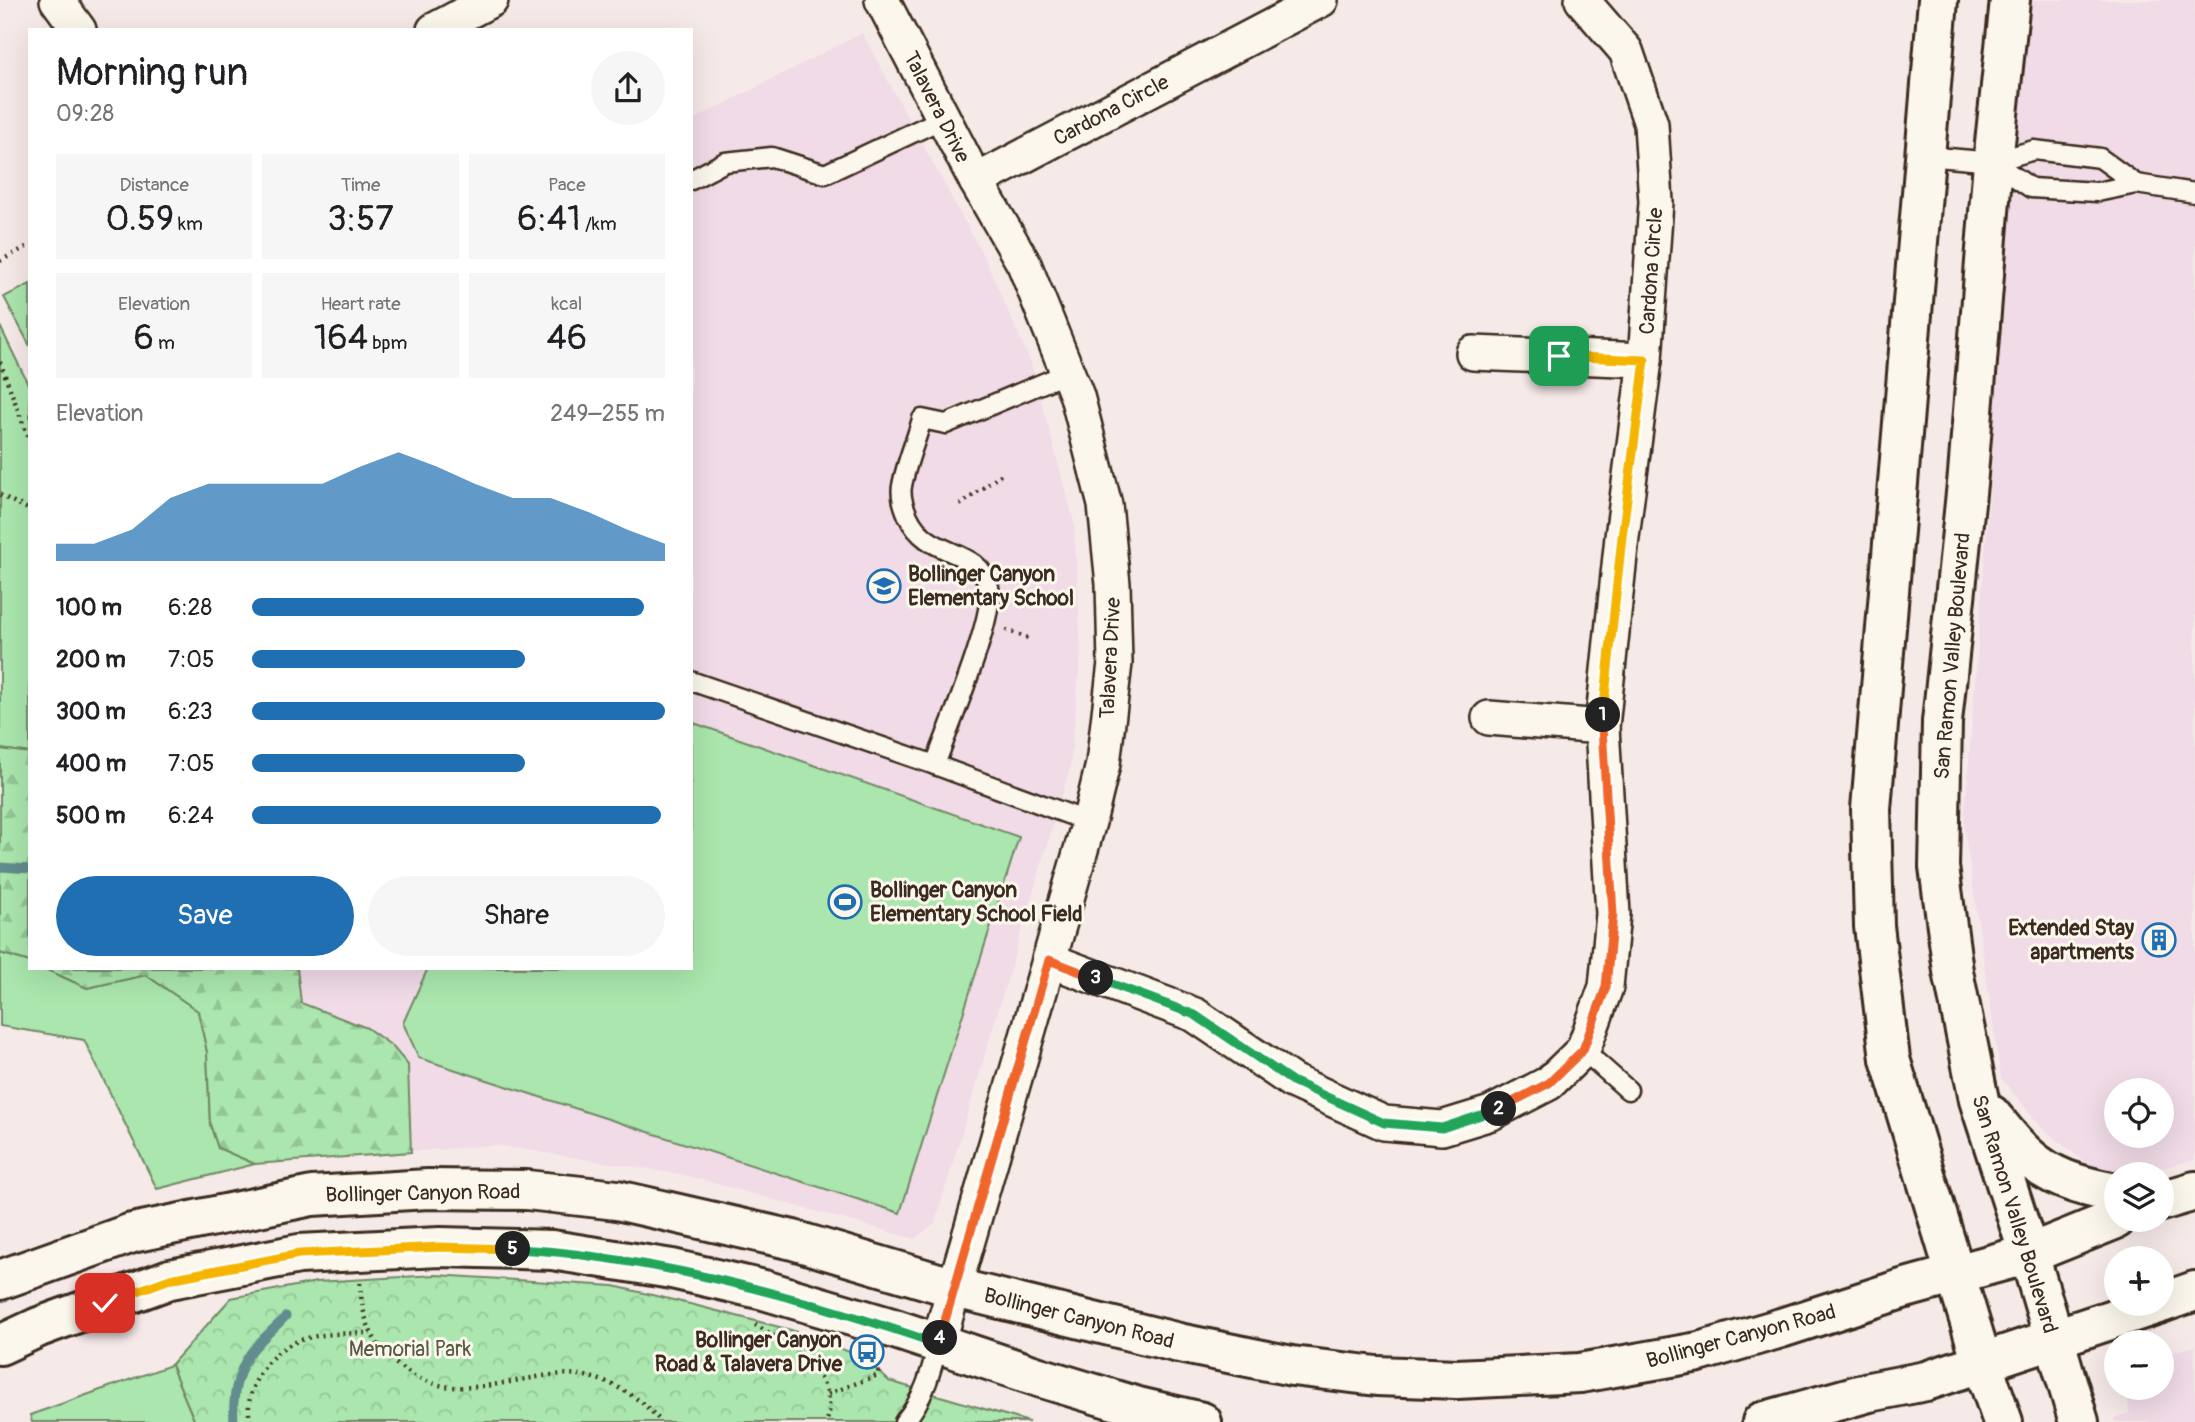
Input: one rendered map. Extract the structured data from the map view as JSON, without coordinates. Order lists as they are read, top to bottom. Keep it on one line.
{"streets":{"main road":["San Ramon Valley Boulevard","Bollinger Canyon Road"],"street":["Talavera Drive","Cardona Circle"]},"crossings":[["Talavera Drive","Cardona Circle"],["Talavera Drive","Bollinger Canyon Road"],["San Ramon Valley Boulevard","Bollinger Canyon Road"]],"parks":["Memorial Park"],"places":{"school or university":["Bollinger Canyon Elementary School"],"sports":["Bollinger Canyon Elementary School Field"],"building":["Extended Stay apartments"],"bus stop":["Bollinger Canyon Road & Talavera Drive"]},"page":{"heading":["Morning run","09:28"],"stats":[["Distance","0.59 km"],["Time","3:57"],["Pace","6:41 /km"],["Elevation","6 m"],["Heart rate","164 bpm"],["kcal","46"]],"chart":["Elevation","249–255 m"],"list":[{"name":"100 m","note":"6:28"},{"name":"200 m","note":"7:05"},{"name":"300 m","note":"6:23"},{"name":"400 m","note":"7:05"},{"name":"500 m","note":"6:24"}],"pins":["1","3","2","5","4"],"buttons":["Save","Share"],"map_buttons":["+","−"]}}
